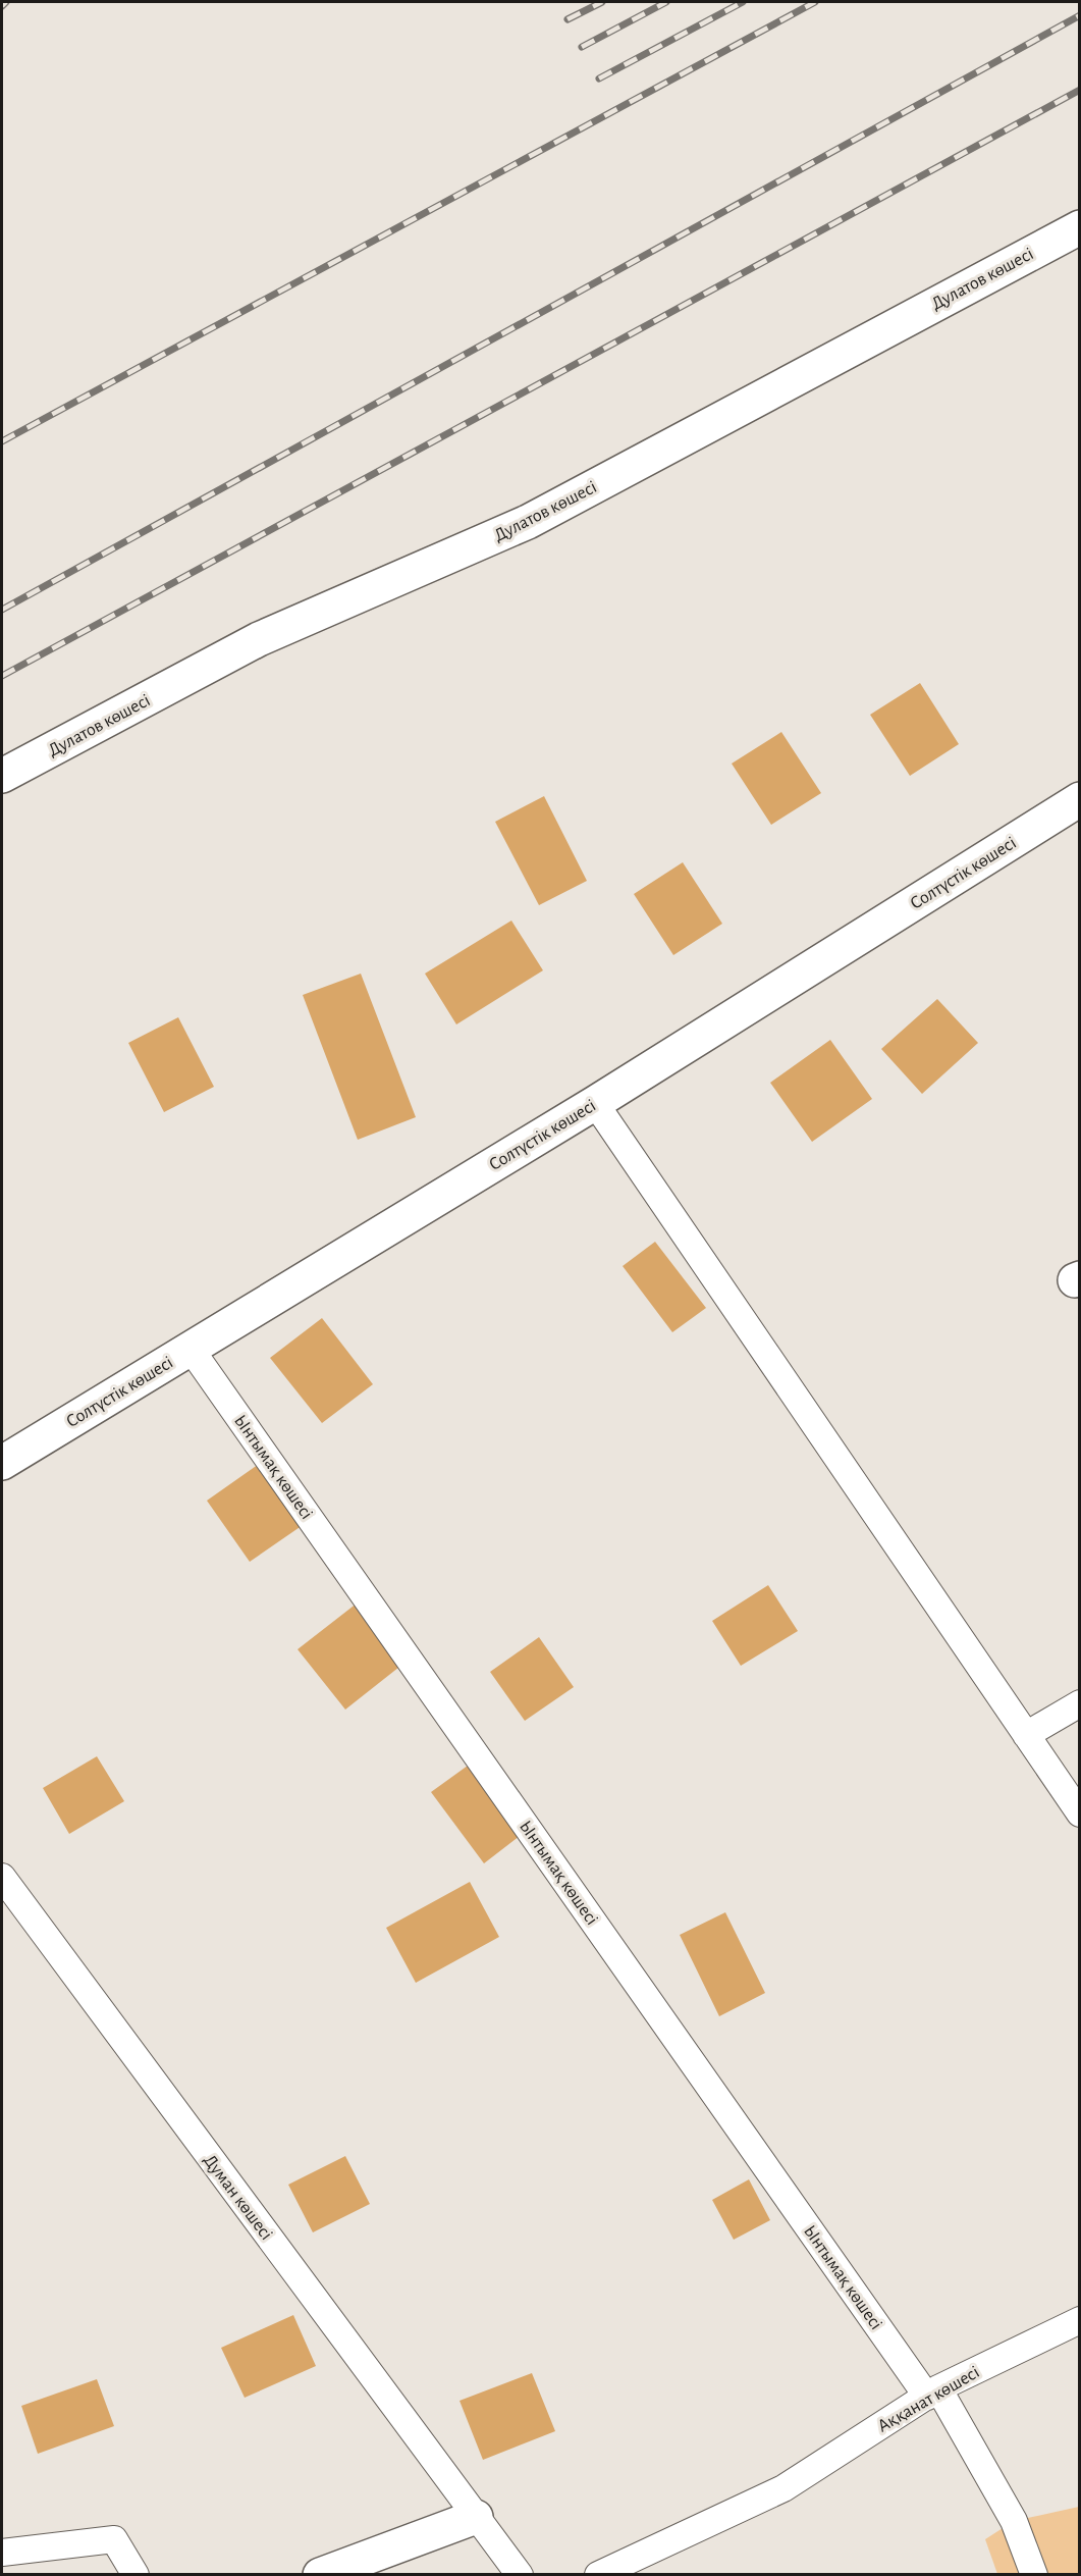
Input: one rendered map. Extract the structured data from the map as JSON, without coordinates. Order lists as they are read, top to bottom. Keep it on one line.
{"streets":{"street":["Дулатов көшесі","Солтүстік көшесі"],"lane":["Ынтымақ көшесі","Думан көшесі","Аққанат көшесі"]},"crossings":[["Солтүстік көшесі","Ынтымақ көшесі"],["Ынтымақ көшесі","Аққанат көшесі"]]}
